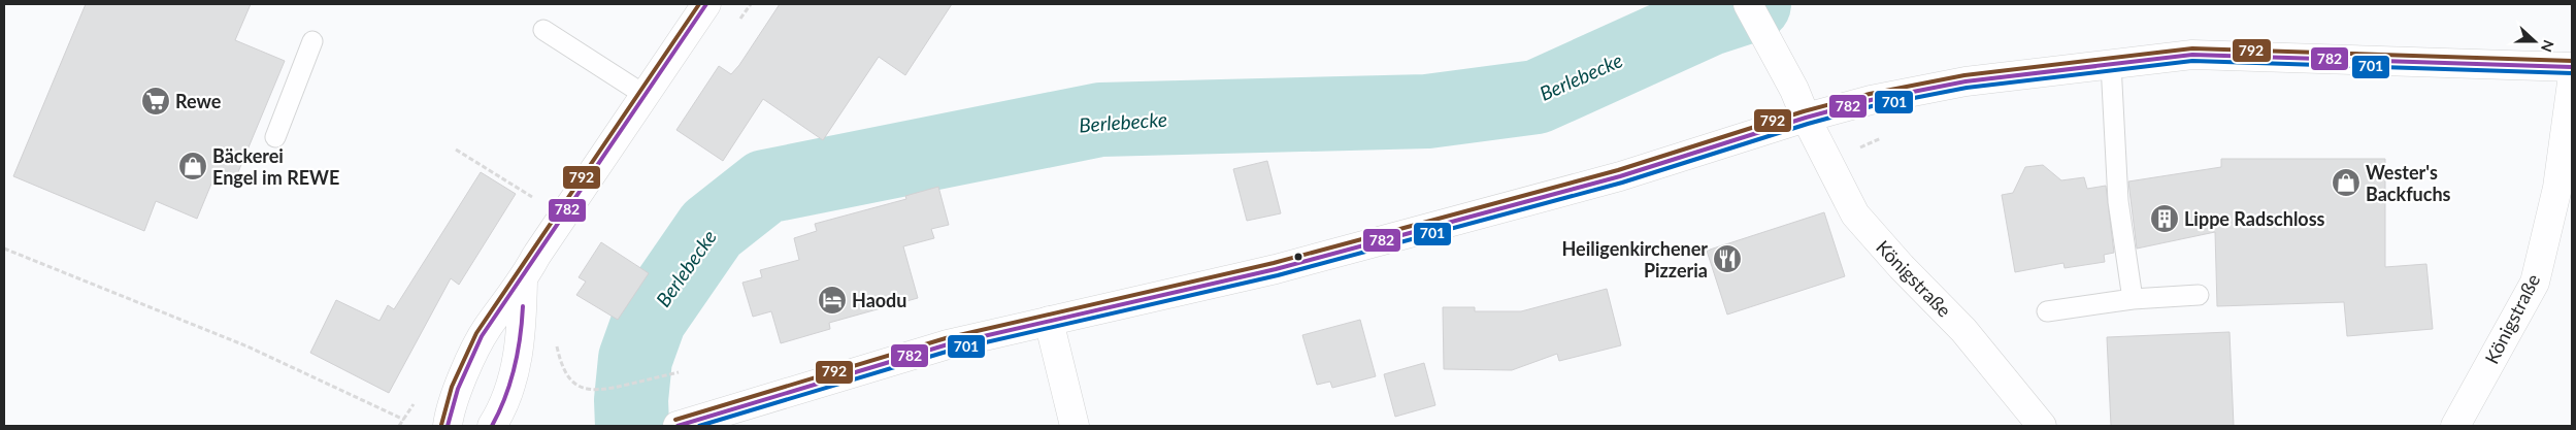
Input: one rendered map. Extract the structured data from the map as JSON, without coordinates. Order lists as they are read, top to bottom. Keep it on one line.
{"streets":{"main road":["Königstraße"]},"water":["Berlebecke"],"places":{"supermarket":["Rewe"],"shop":["Bäckerei Engel im REWE","Wester's Backfuchs"],"building":["Lippe Radschloss"],"restaurant":["Heiligenkirchener Pizzeria"],"hotel":["Haodu"]},"lines":["transit line 782","transit line 792","transit line 701"],"north":"right"}
